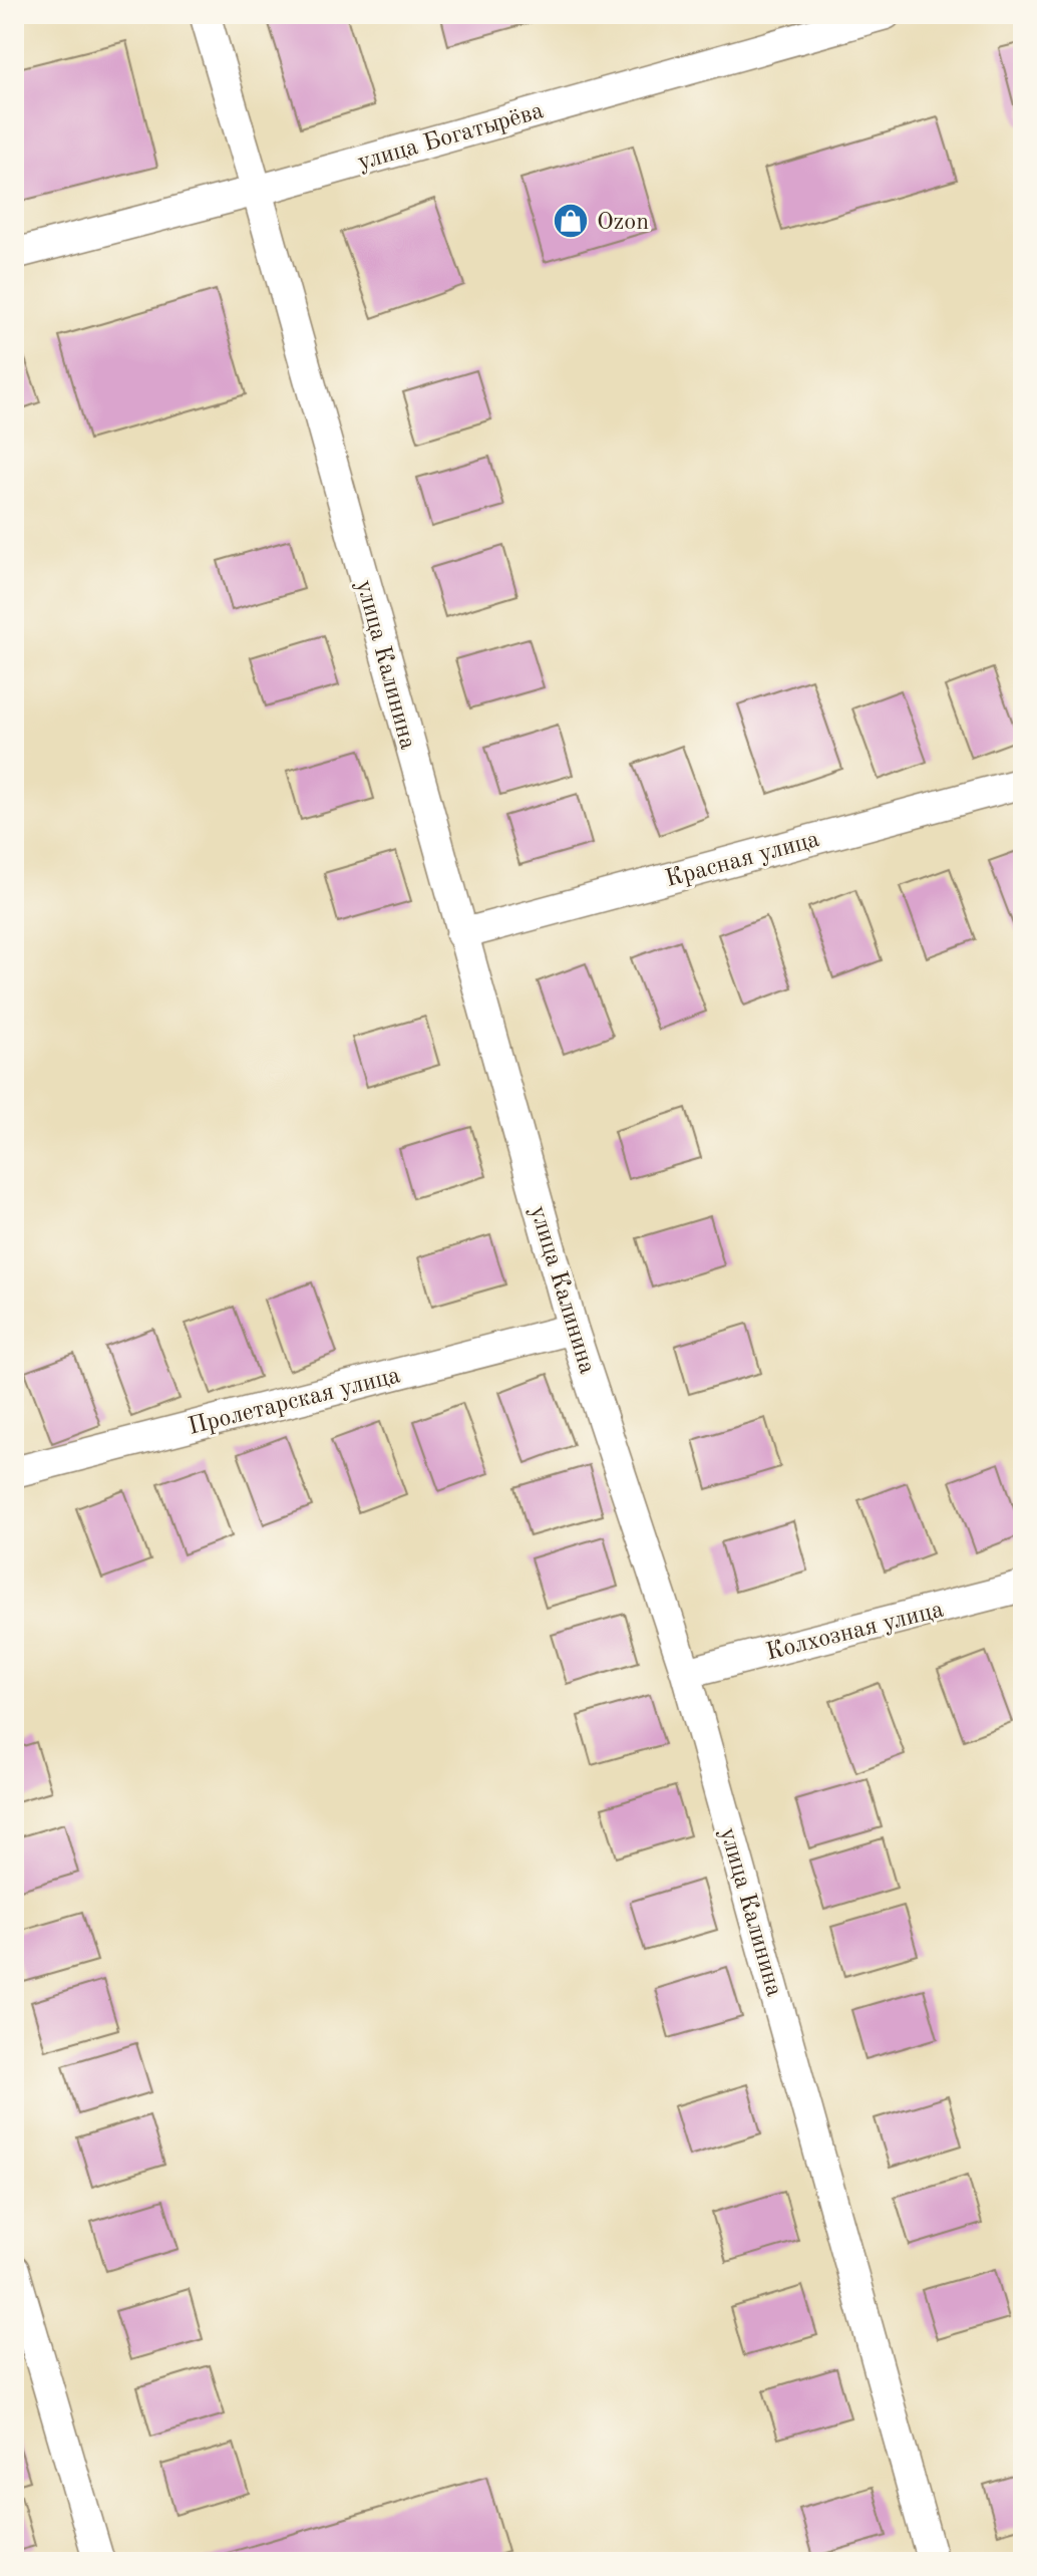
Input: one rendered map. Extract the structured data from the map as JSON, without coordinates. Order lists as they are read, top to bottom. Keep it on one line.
{"streets":{"street":["улица Богатырёва","улица Калинина","Красная улица","Пролетарская улица","Колхозная улица"]},"crossings":[["улица Богатырёва","улица Калинина"],["улица Калинина","Красная улица"],["улица Калинина","Пролетарская улица"],["улица Калинина","Колхозная улица"]],"places":{"shop":["Ozon"]}}
